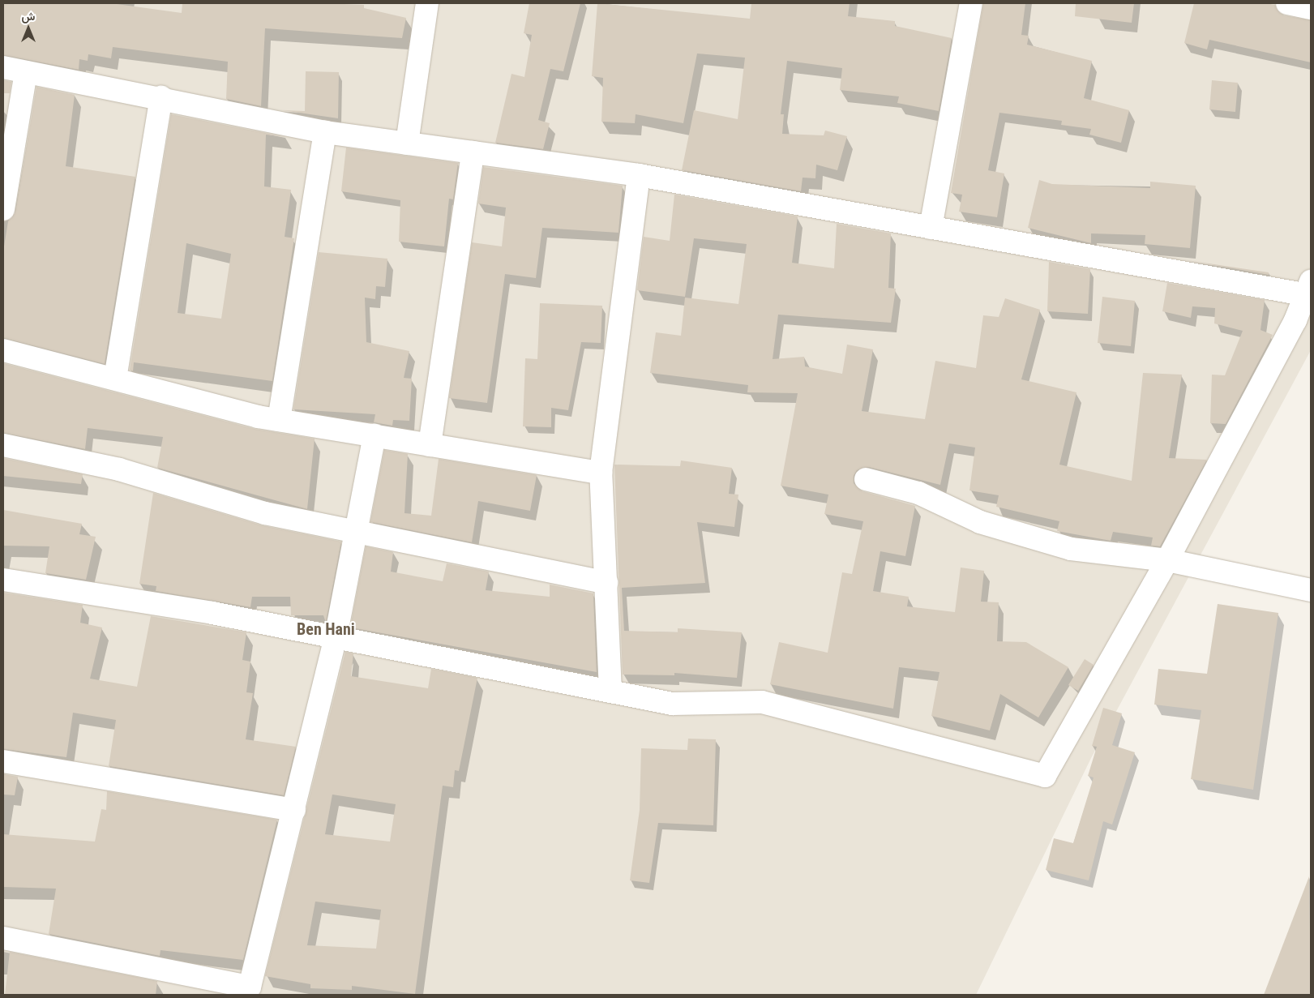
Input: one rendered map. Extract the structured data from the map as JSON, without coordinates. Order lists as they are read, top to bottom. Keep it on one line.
{"districts":["Ben Hani"],"north":"top"}
